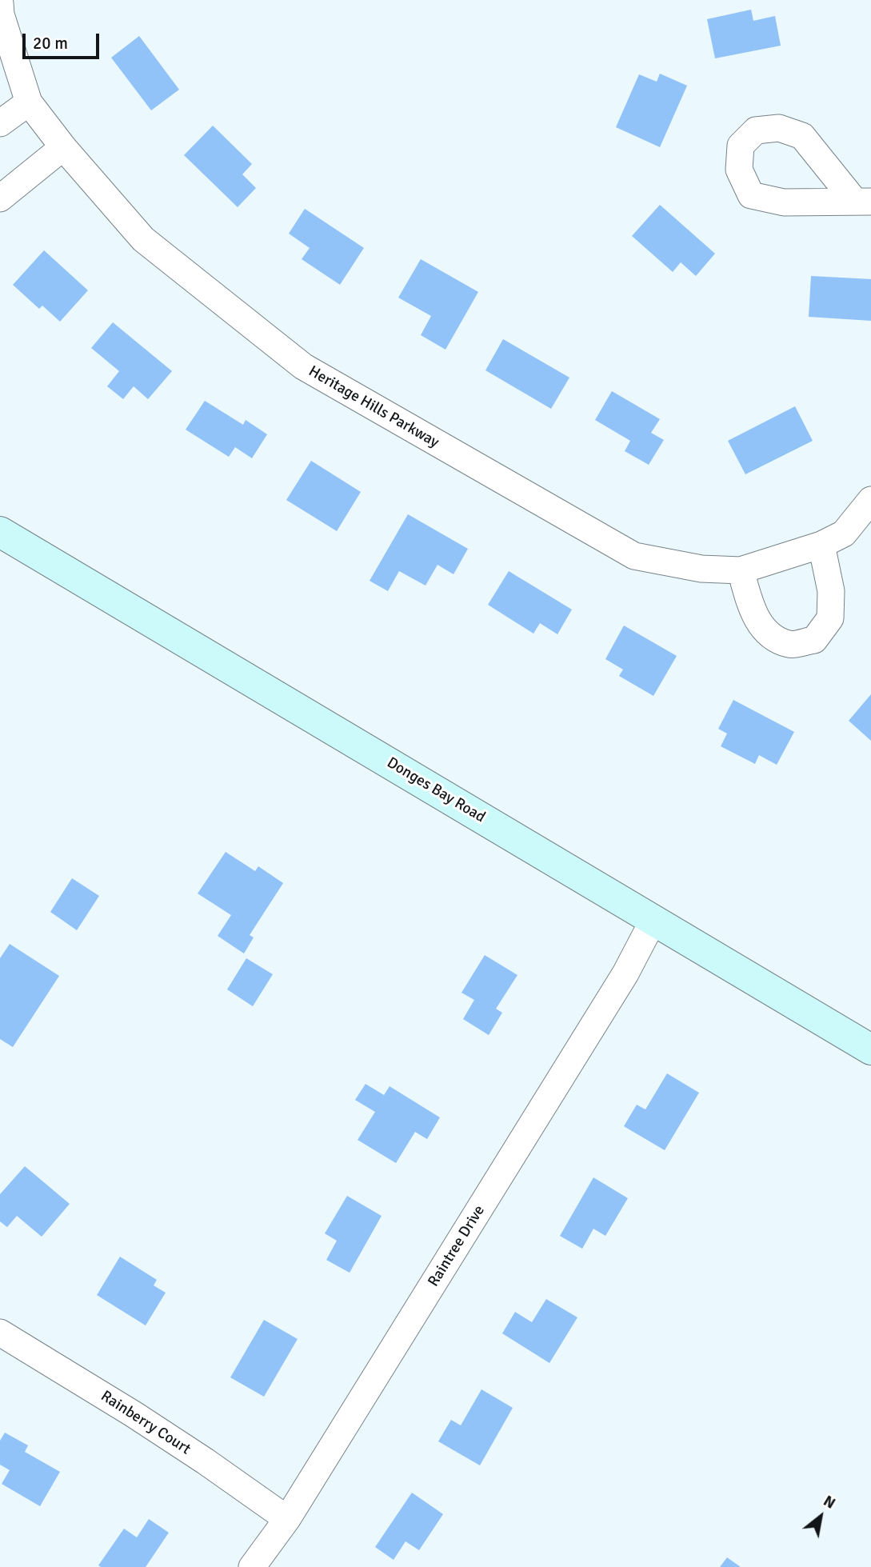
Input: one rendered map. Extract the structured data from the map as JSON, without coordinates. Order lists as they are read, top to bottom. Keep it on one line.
{"streets":{"street":["Heritage Hills Parkway","Donges Bay Road","Raintree Drive","Rainberry Court"]},"crossings":[["Donges Bay Road","Raintree Drive"],["Raintree Drive","Rainberry Court"]],"scale_bar":"20 m","north":"top right"}
